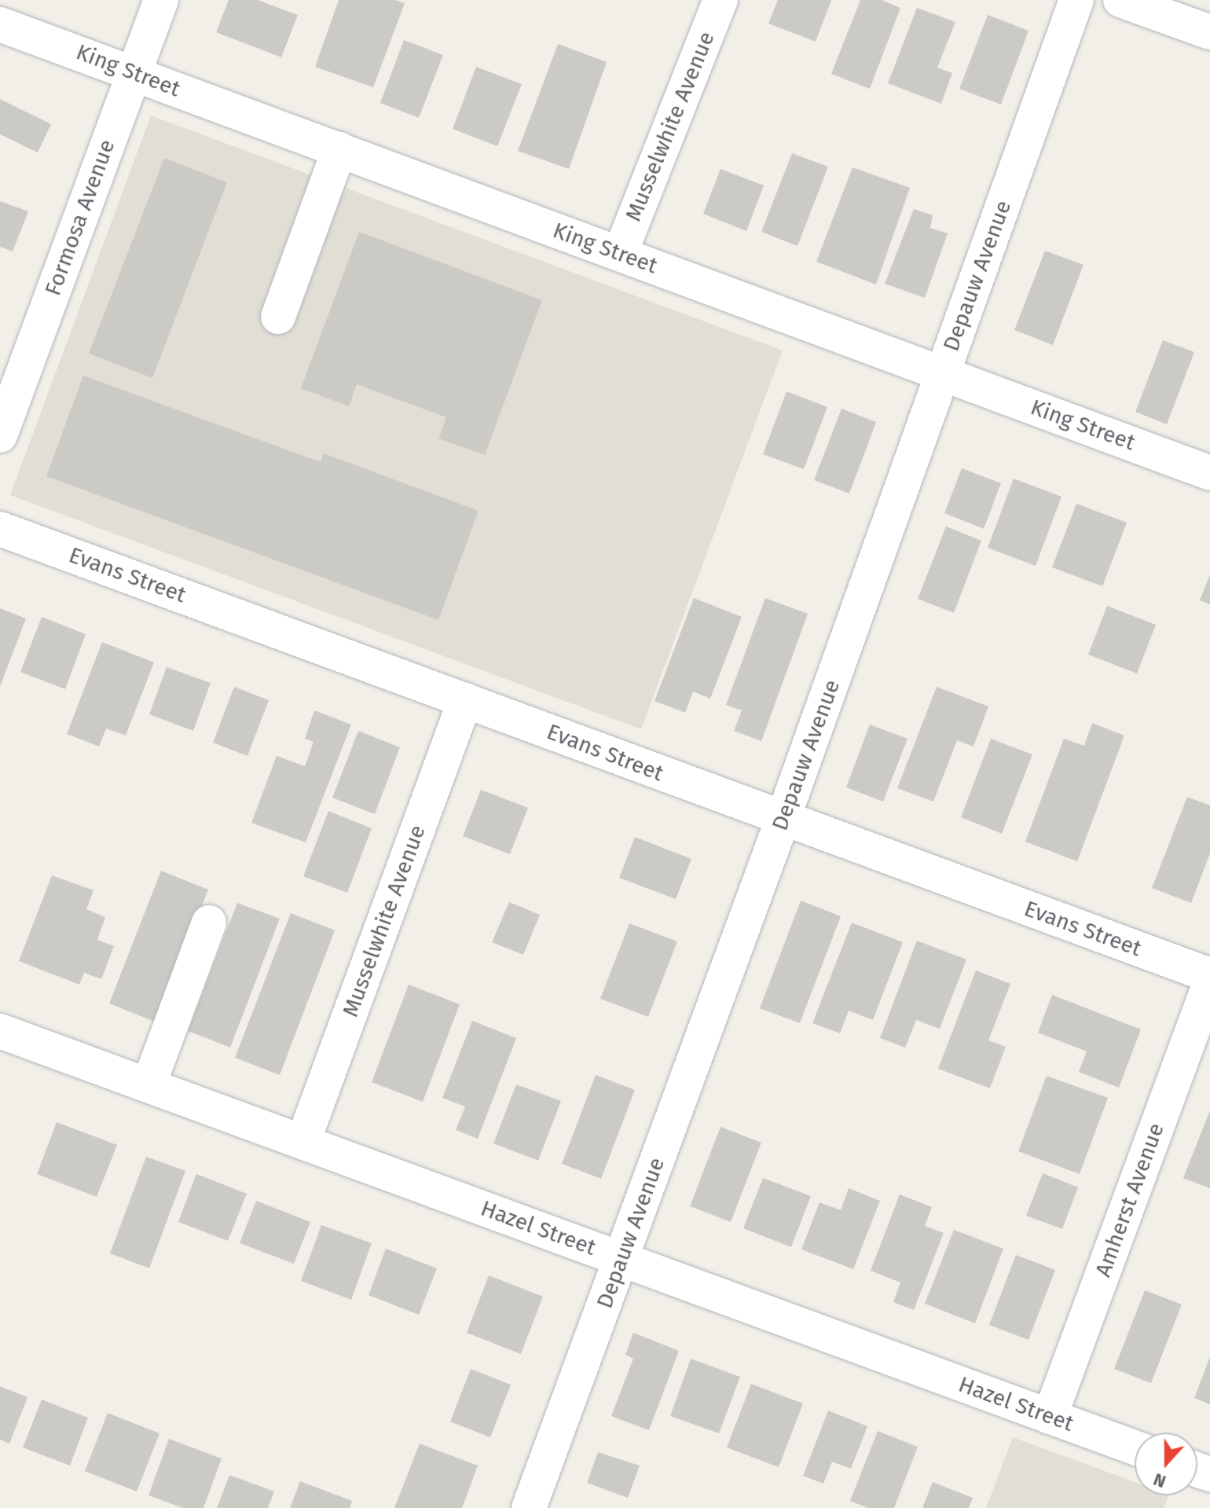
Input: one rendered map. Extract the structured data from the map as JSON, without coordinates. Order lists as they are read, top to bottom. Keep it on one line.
{"streets":{"street":["King Street","Musselwhite Avenue","Formosa Avenue","Depauw Avenue","Evans Street","Amherst Avenue","Hazel Street"]},"crossings":[["King Street","Musselwhite Avenue"],["King Street","Formosa Avenue"],["King Street","Depauw Avenue"],["Musselwhite Avenue","Evans Street"],["Musselwhite Avenue","Hazel Street"],["Depauw Avenue","Evans Street"],["Depauw Avenue","Hazel Street"],["Amherst Avenue","Hazel Street"]],"north":"bottom"}
